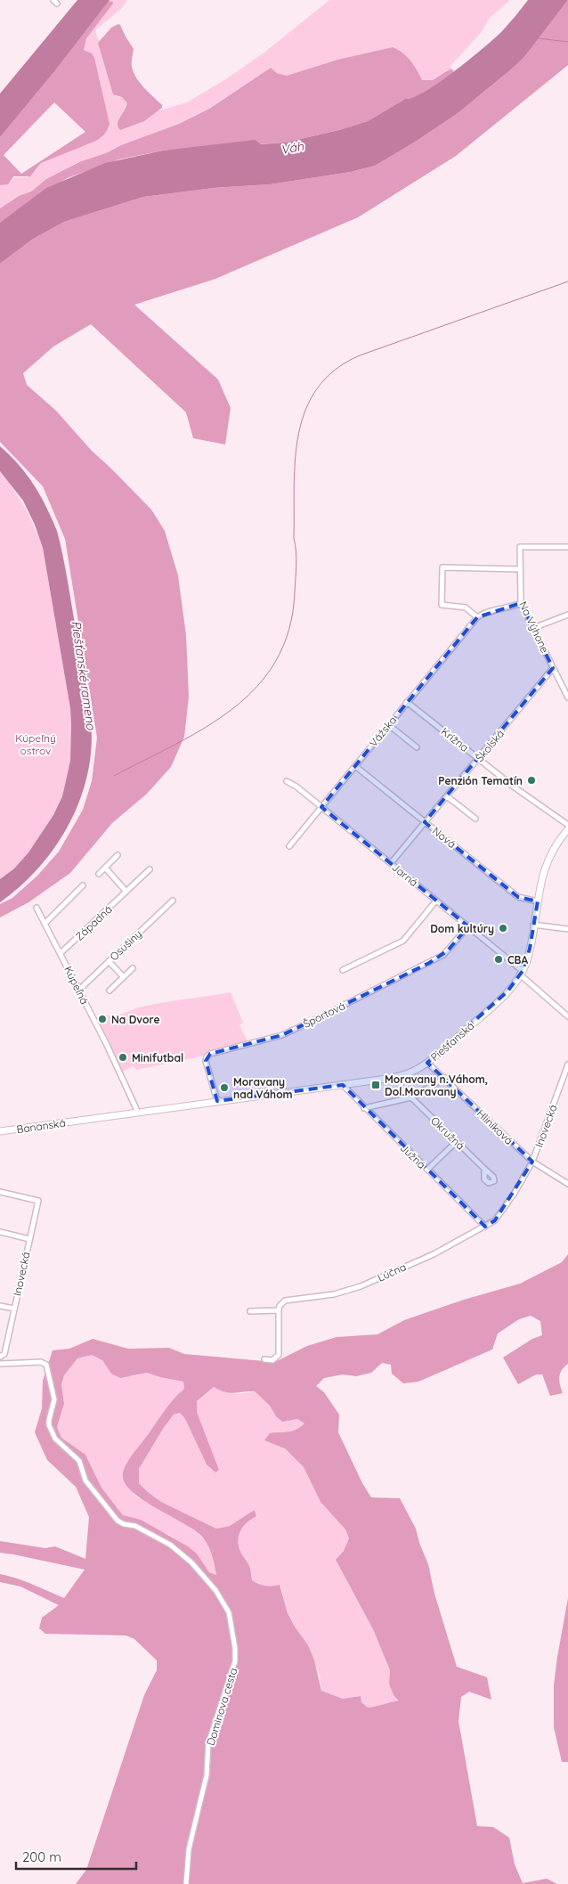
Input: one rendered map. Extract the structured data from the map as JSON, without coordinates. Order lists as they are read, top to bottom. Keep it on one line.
{"streets":{"main road":["Piešťanská","Bananská"],"street":["Na Výhone","Vážska","Krížna","Školská","Nová","Jarná","Západná","Osušiny","Kúpeľná","Športová","Inovecká","Hliníková","Okružná","Južná","Lúčna","Dominova cesta"]},"crossings":[["Na Výhone","Vážska"],["Na Výhone","Školská"],["Vážska","Krížna"],["Vážska","Nová"],["Vážska","Jarná"],["Krížna","Školská"],["Školská","Nová"],["Školská","Jarná"],["Nová","Piešťanská"],["Jarná","Športová"],["Jarná","Piešťanská"],["Západná","Kúpeľná"],["Osušiny","Kúpeľná"],["Kúpeľná","Piešťanská"],["Športová","Piešťanská"],["Piešťanská","Bananská"],["Piešťanská","Hliníková"],["Piešťanská","Južná"],["Inovecká","Hliníková"],["Inovecká","Lúčna"],["Hliníková","Lúčna"],["Južná","Lúčna"]],"water":["Váh","Piešťanské rameno"],"parks":["Kúpeľný ostrov"],"places":{"other":["Penzión Tematín","Dom kultúry","CBA","Na Dvore","Minifutbal","Moravany nad Váhom"],"transit":["Moravany n.Váhom, Dol.Moravany"]},"scale_bar":"200 m"}
